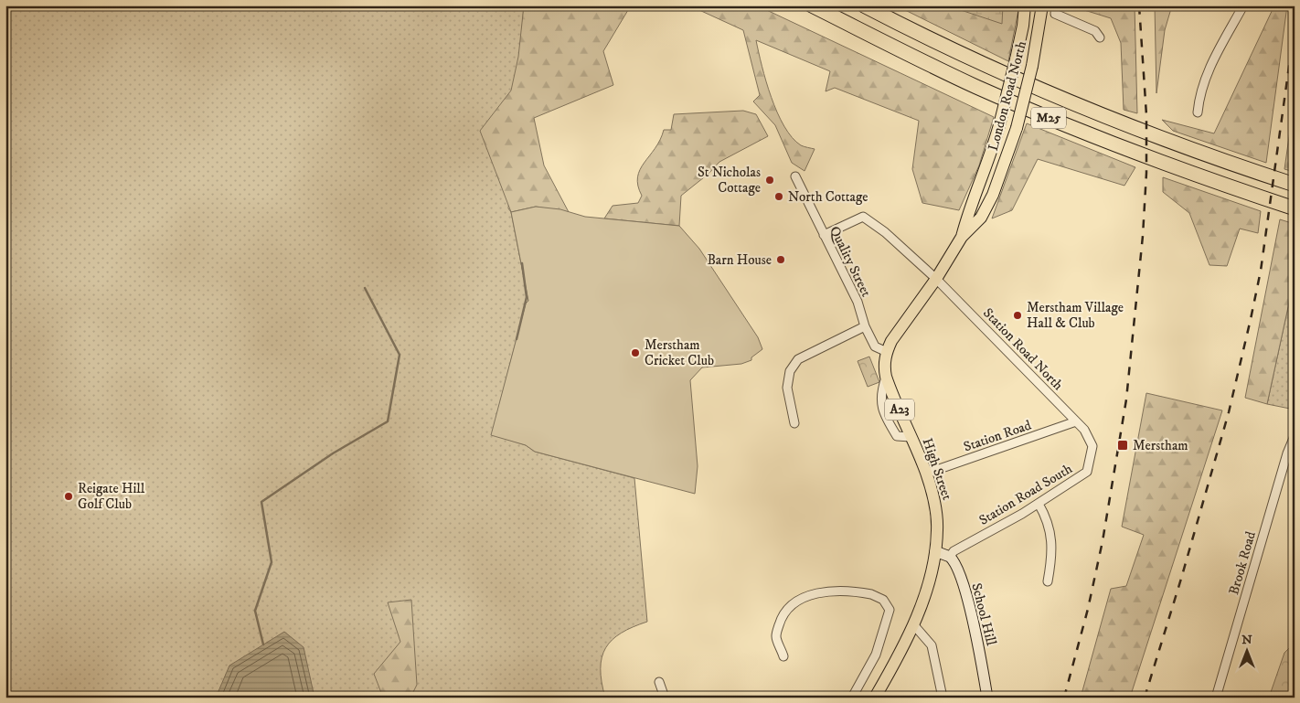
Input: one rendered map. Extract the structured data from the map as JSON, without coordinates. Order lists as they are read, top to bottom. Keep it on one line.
{"streets":{"highway":["M25"],"main road":["London Road North","A23","High Street"],"street":["Quality Street","Station Road North","Station Road","Station Road South","Brook Road","School Hill"]},"crossings":[["London Road North","Station Road North"],["London Road North","High Street"],["Quality Street","Station Road North"],["Quality Street","High Street"],["Station Road North","Station Road"],["Station Road North","High Street"],["Station Road North","Station Road South"],["A23","High Street"],["Station Road","High Street"],["Station Road South","School Hill"]],"places":{"other":["St Nicholas Cottage","North Cottage","Barn House","Merstham Village Hall & Club","Merstham Cricket Club","Reigate Hill Golf Club"],"transit":["Merstham"]},"north":"top"}
